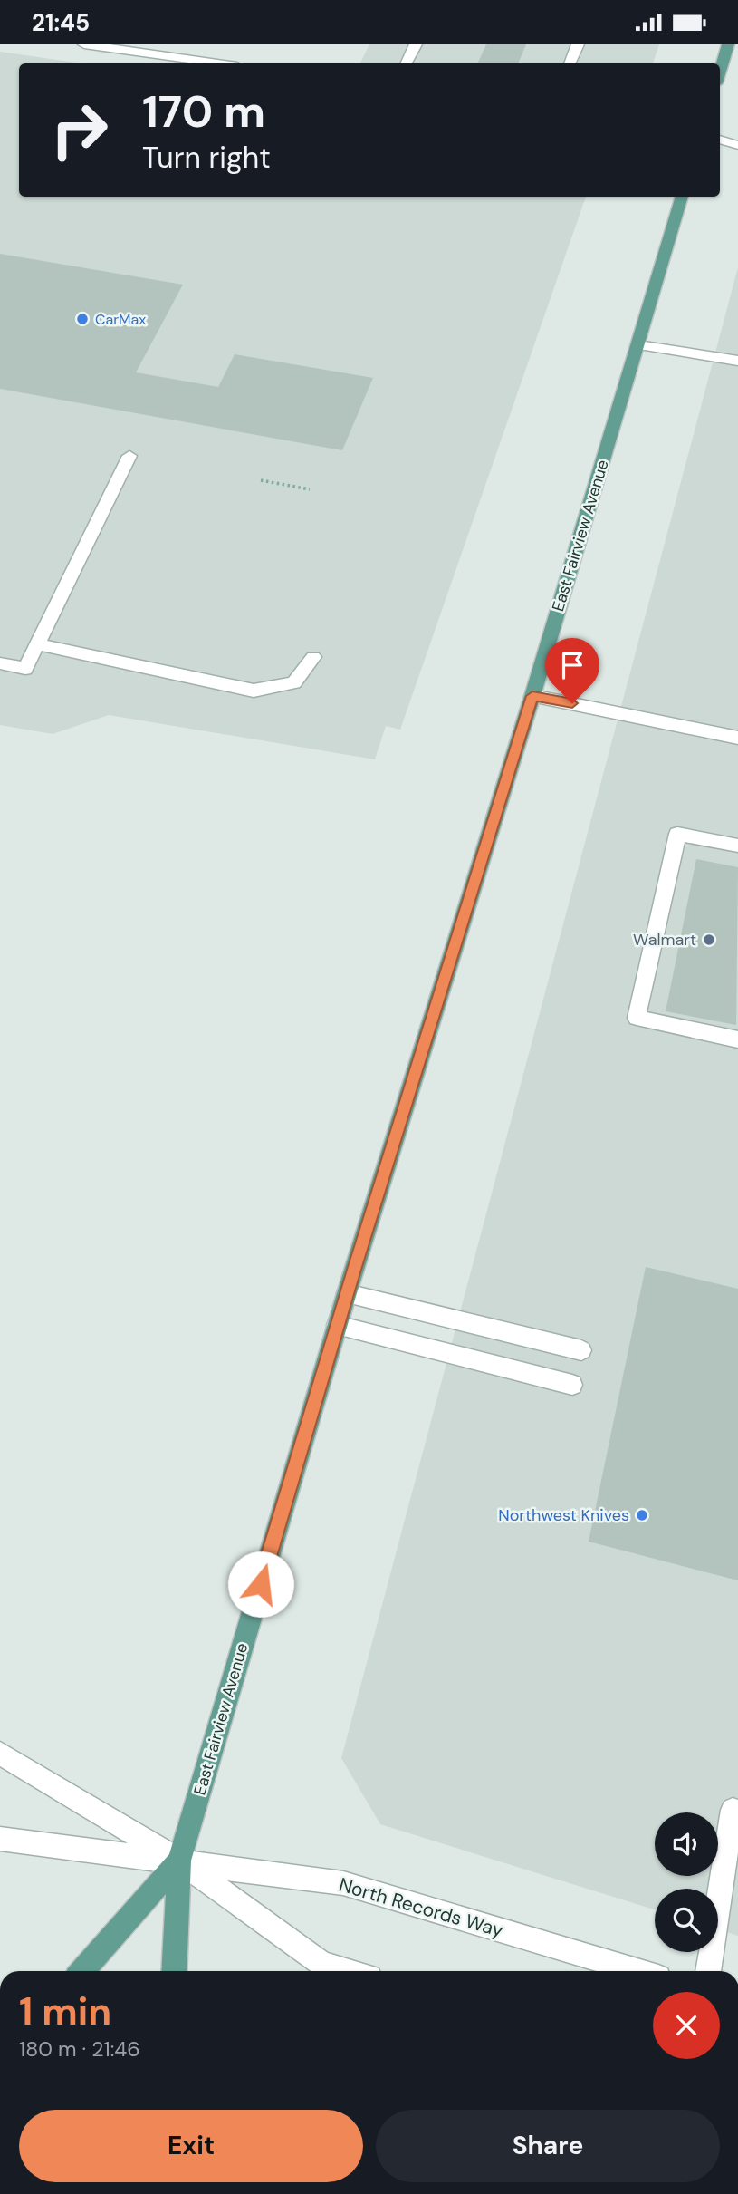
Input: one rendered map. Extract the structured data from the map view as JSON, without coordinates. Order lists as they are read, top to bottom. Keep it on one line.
{"streets":{"main road":["East Fairview Avenue"],"street":["North Records Way"]},"crossings":[["East Fairview Avenue","North Records Way"]],"places":["CarMax","Walmart","Northwest Knives"],"page":{"status":"21:45","turn":["170 m","Turn right"],"heading":["1 min","180 m · 21:46"],"buttons":["Exit","Share"]}}
